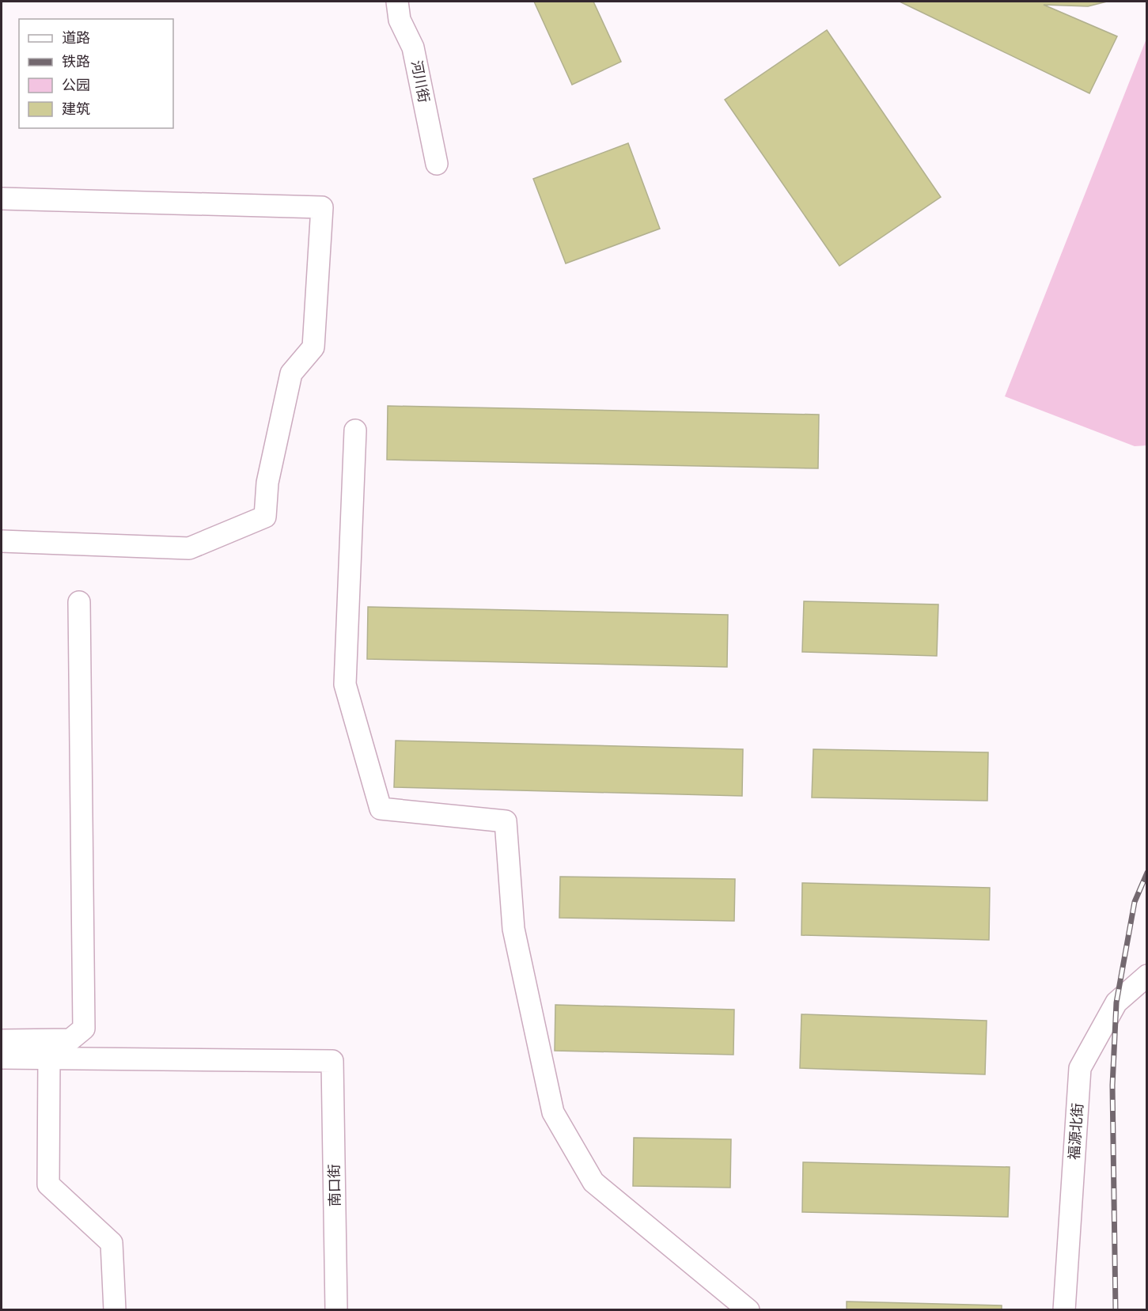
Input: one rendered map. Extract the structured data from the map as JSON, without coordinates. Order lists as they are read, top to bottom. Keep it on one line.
{"streets":{"street":["河川街","福源北街","南口街"]},"legend":["道路","铁路","公园","建筑"]}
